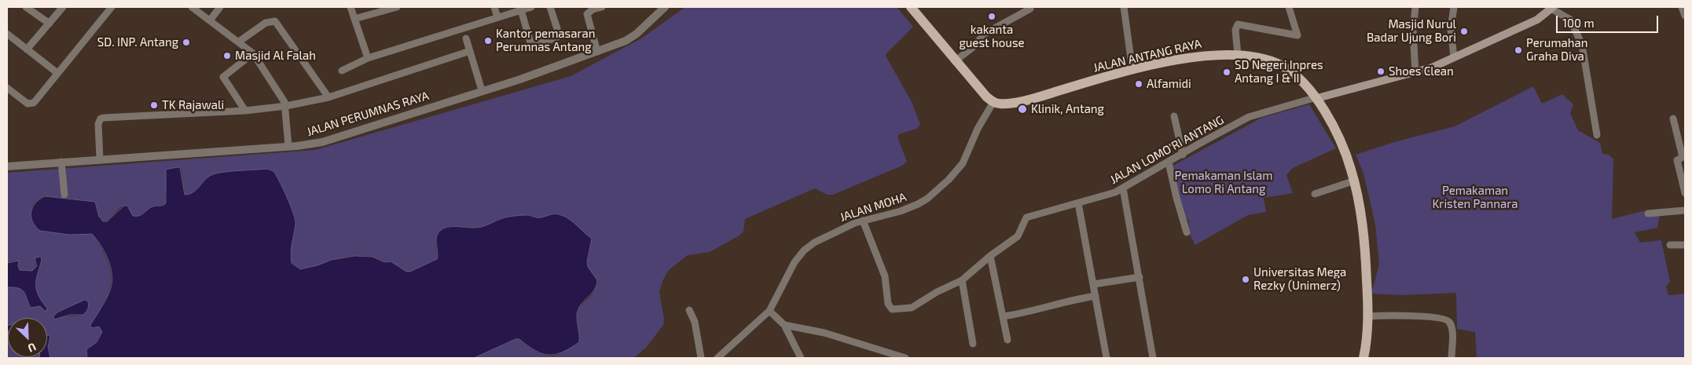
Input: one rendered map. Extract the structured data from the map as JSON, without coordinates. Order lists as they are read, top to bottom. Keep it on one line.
{"streets":{"main road":["JALAN ANTANG RAYA"],"street":["JALAN PERUMNAS RAYA","JALAN LOMO'RI ANTANG","JALAN MOHA"]},"crossings":[["JALAN ANTANG RAYA","JALAN LOMO'RI ANTANG"],["JALAN ANTANG RAYA","JALAN MOHA"]],"parks":["Pemakaman Islam Lomo Ri Antang","Pemakaman Kristen Pannara"],"places":["kakanta guest house","Masjid Nurul Badar Ujung Bori","Kantor pemasaran Perumnas Antang","SD. INP. Antang","Perumahan Graha Diva","Masjid Al Falah","Shoes Clean","SD Negeri Inpres Antang I & II","Alfamidi","TK Rajawali","Klinik, Antang","Universitas Mega Rezky (Unimerz)"],"scale_bar":"100 m","north":"bottom right"}
